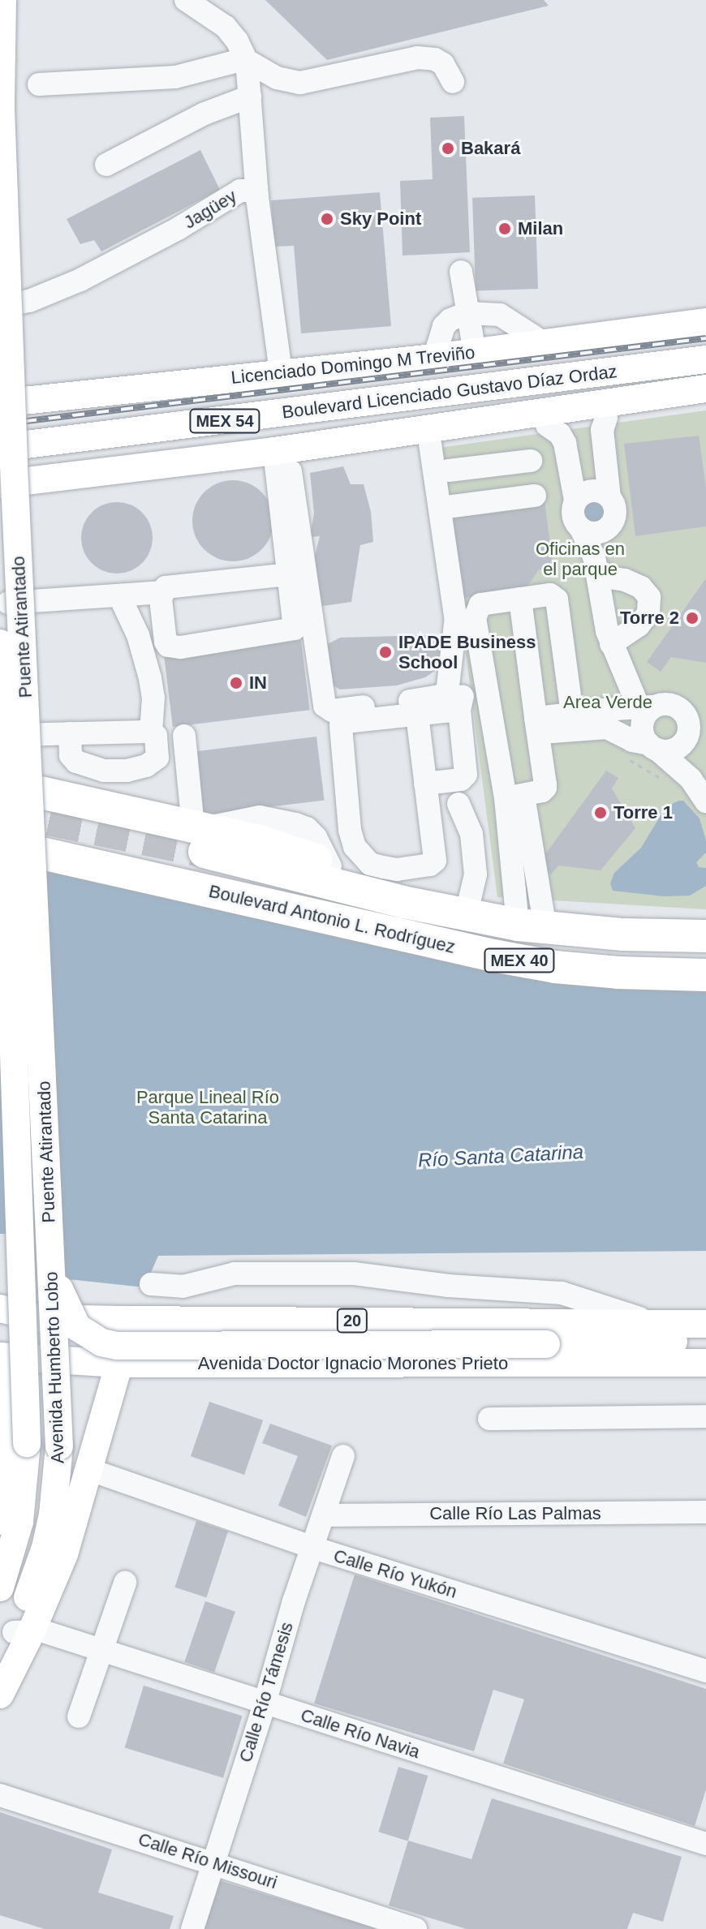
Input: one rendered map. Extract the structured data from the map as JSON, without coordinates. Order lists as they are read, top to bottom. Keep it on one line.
{"streets":{"highway":["Boulevard Antonio L. Rodríguez","MEX 40"],"main road":["Licenciado Domingo M Treviño","Boulevard Licenciado Gustavo Díaz Ordaz","MEX 54","Puente Atirantado","20","Avenida Doctor Ignacio Morones Prieto","Avenida Humberto Lobo"],"street":["Jagüey","Calle Río Las Palmas","Calle Río Yukón","Calle Río Támesis","Calle Río Navia","Calle Río Missouri"]},"crossings":[["Jagüey","Licenciado Domingo M Treviño"],["Puente Atirantado","Avenida Humberto Lobo"],["Avenida Humberto Lobo","Calle Río Navia"],["Calle Río Las Palmas","Calle Río Támesis"],["Calle Río Yukón","Calle Río Támesis"],["Calle Río Támesis","Calle Río Navia"],["Calle Río Támesis","Calle Río Missouri"]],"water":["Río Santa Catarina"],"parks":["Oficinas en el parque","Area Verde","Parque Lineal Río Santa Catarina"],"places":["Bakará","Sky Point","Milan","Torre 2","IPADE Business School","IN","Torre 1"]}
